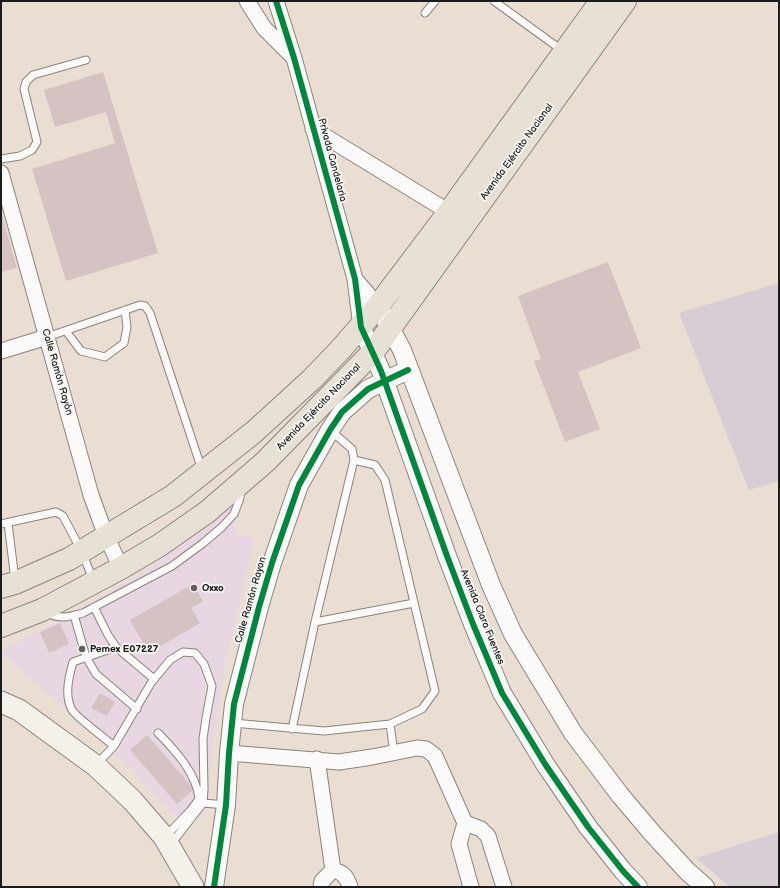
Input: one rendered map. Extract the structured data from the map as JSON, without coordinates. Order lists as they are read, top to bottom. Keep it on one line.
{"streets":{"main road":["Avenida Ejército Nacional"],"street":["Privada Candelaria","Calle Ramón Rayón","Calle Ramón Rayon","Avenida Clara Fuentes"]},"crossings":[["Avenida Ejército Nacional","Privada Candelaria"],["Avenida Ejército Nacional","Calle Ramón Rayón"],["Avenida Ejército Nacional","Avenida Clara Fuentes"],["Privada Candelaria","Avenida Clara Fuentes"],["Calle Ramón Rayon","Avenida Clara Fuentes"]],"places":["Oxxo","Pemex E07227"]}
